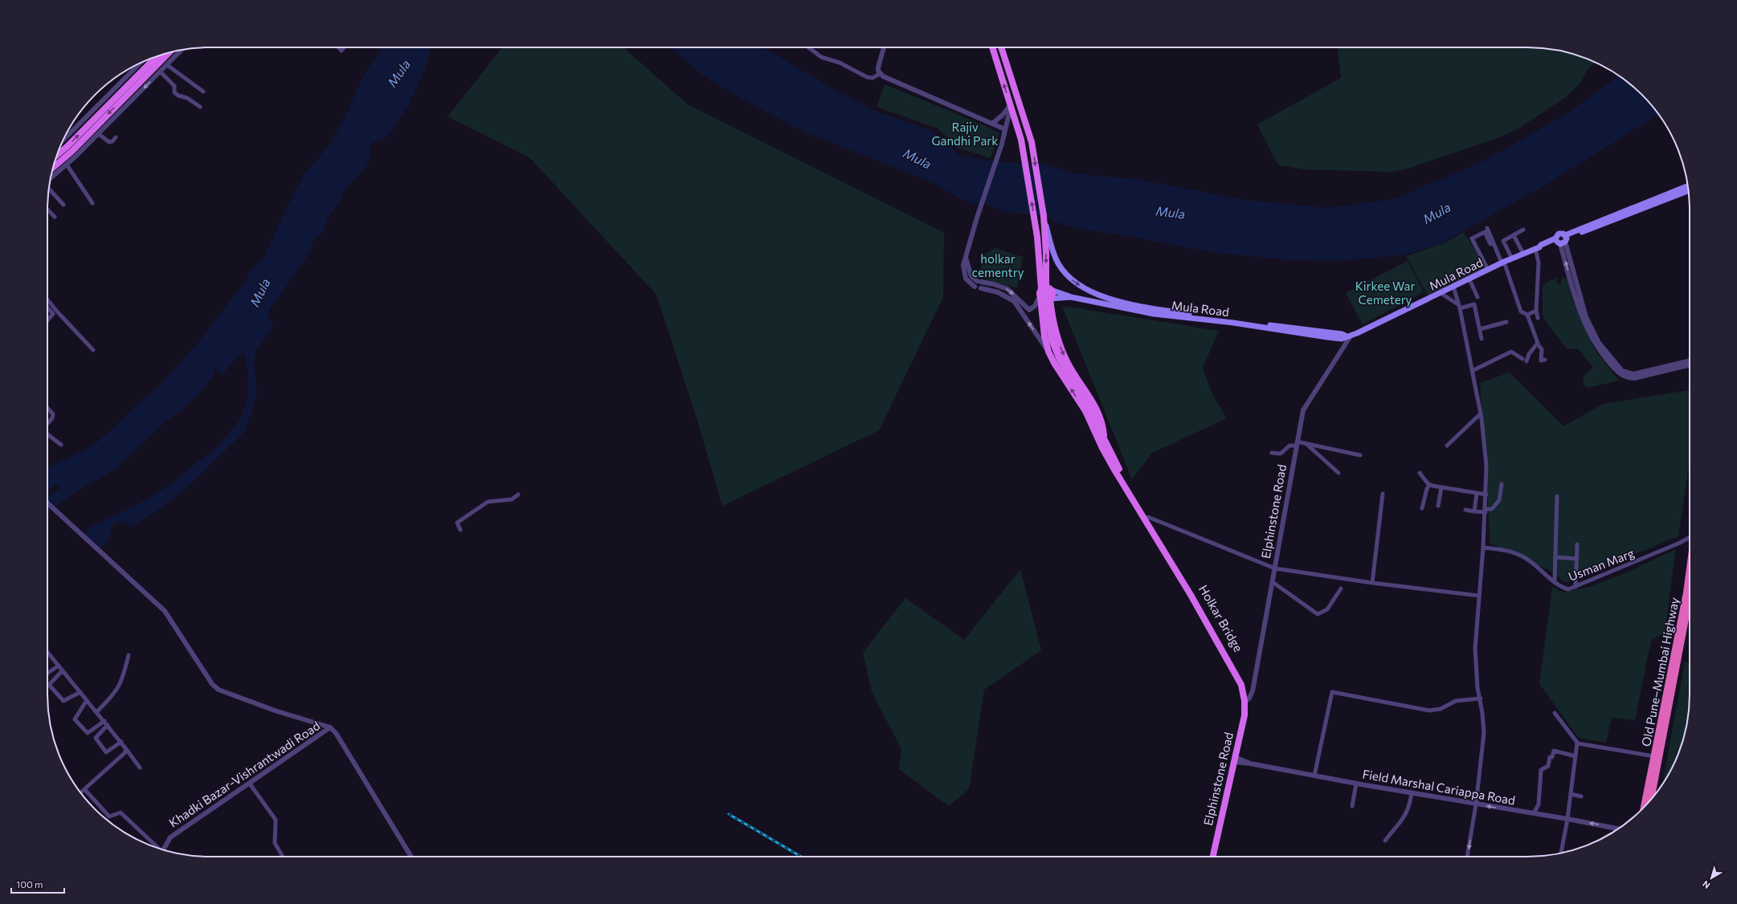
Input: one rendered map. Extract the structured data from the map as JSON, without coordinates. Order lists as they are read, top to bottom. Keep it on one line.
{"streets":{"highway":["Old Pune–Mumbai Highway"],"main road":["Mula Road","Elphinstone Road"],"street":["Usman Marg","Khadki Bazar-Vishrantwadi Road","Field Marshal Cariappa Road"]},"crossings":[["Mula Road","Elphinstone Road"],["Elphinstone Road","Field Marshal Cariappa Road"]],"water":["Mula"],"parks":["Rajiv Gandhi Park","holkar cementry","Kirkee War Cemetery"],"scale_bar":"100 m","north":"bottom left"}
